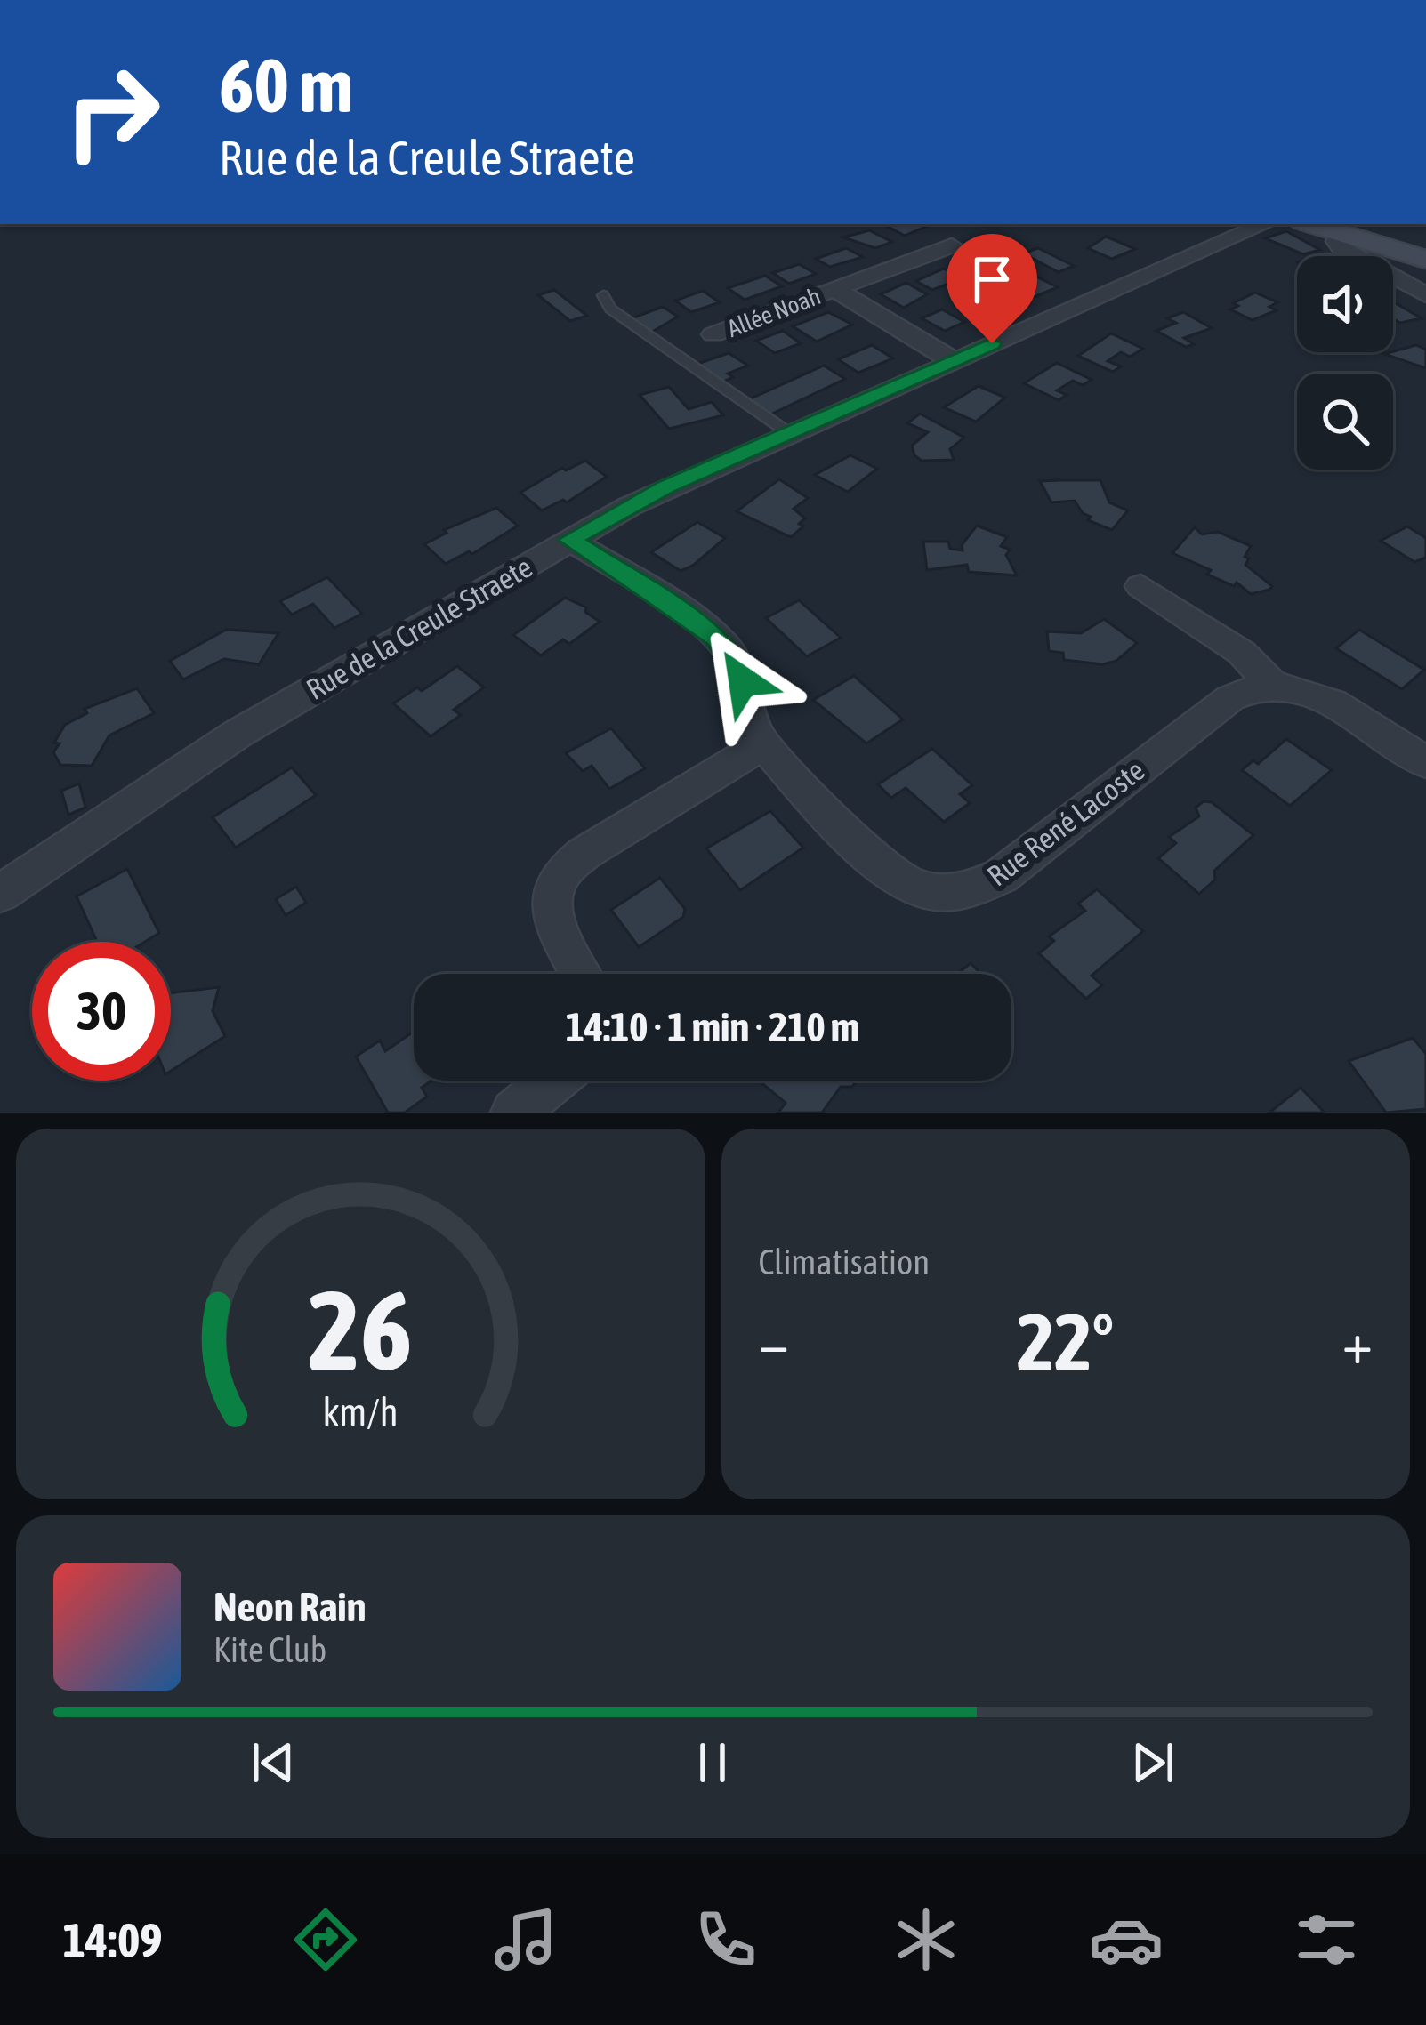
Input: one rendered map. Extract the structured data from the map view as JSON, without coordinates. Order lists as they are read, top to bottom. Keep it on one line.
{"streets":{"street":["Allée Noah","Rue de la Creule Straete","Rue René Lacoste"]},"crossings":[["Allée Noah","Rue de la Creule Straete"],["Rue de la Creule Straete","Rue René Lacoste"]],"page":{"turn":["60 m","Rue de la Creule Straete"],"limit":"30","trip":"14:10 · 1 min · 210 m","tile":"Climatisation","heat":["−","22°","+"],"song":["Neon Rain","Kite Club"],"tabs":"14:09","gauge":["26","km/h"]}}
